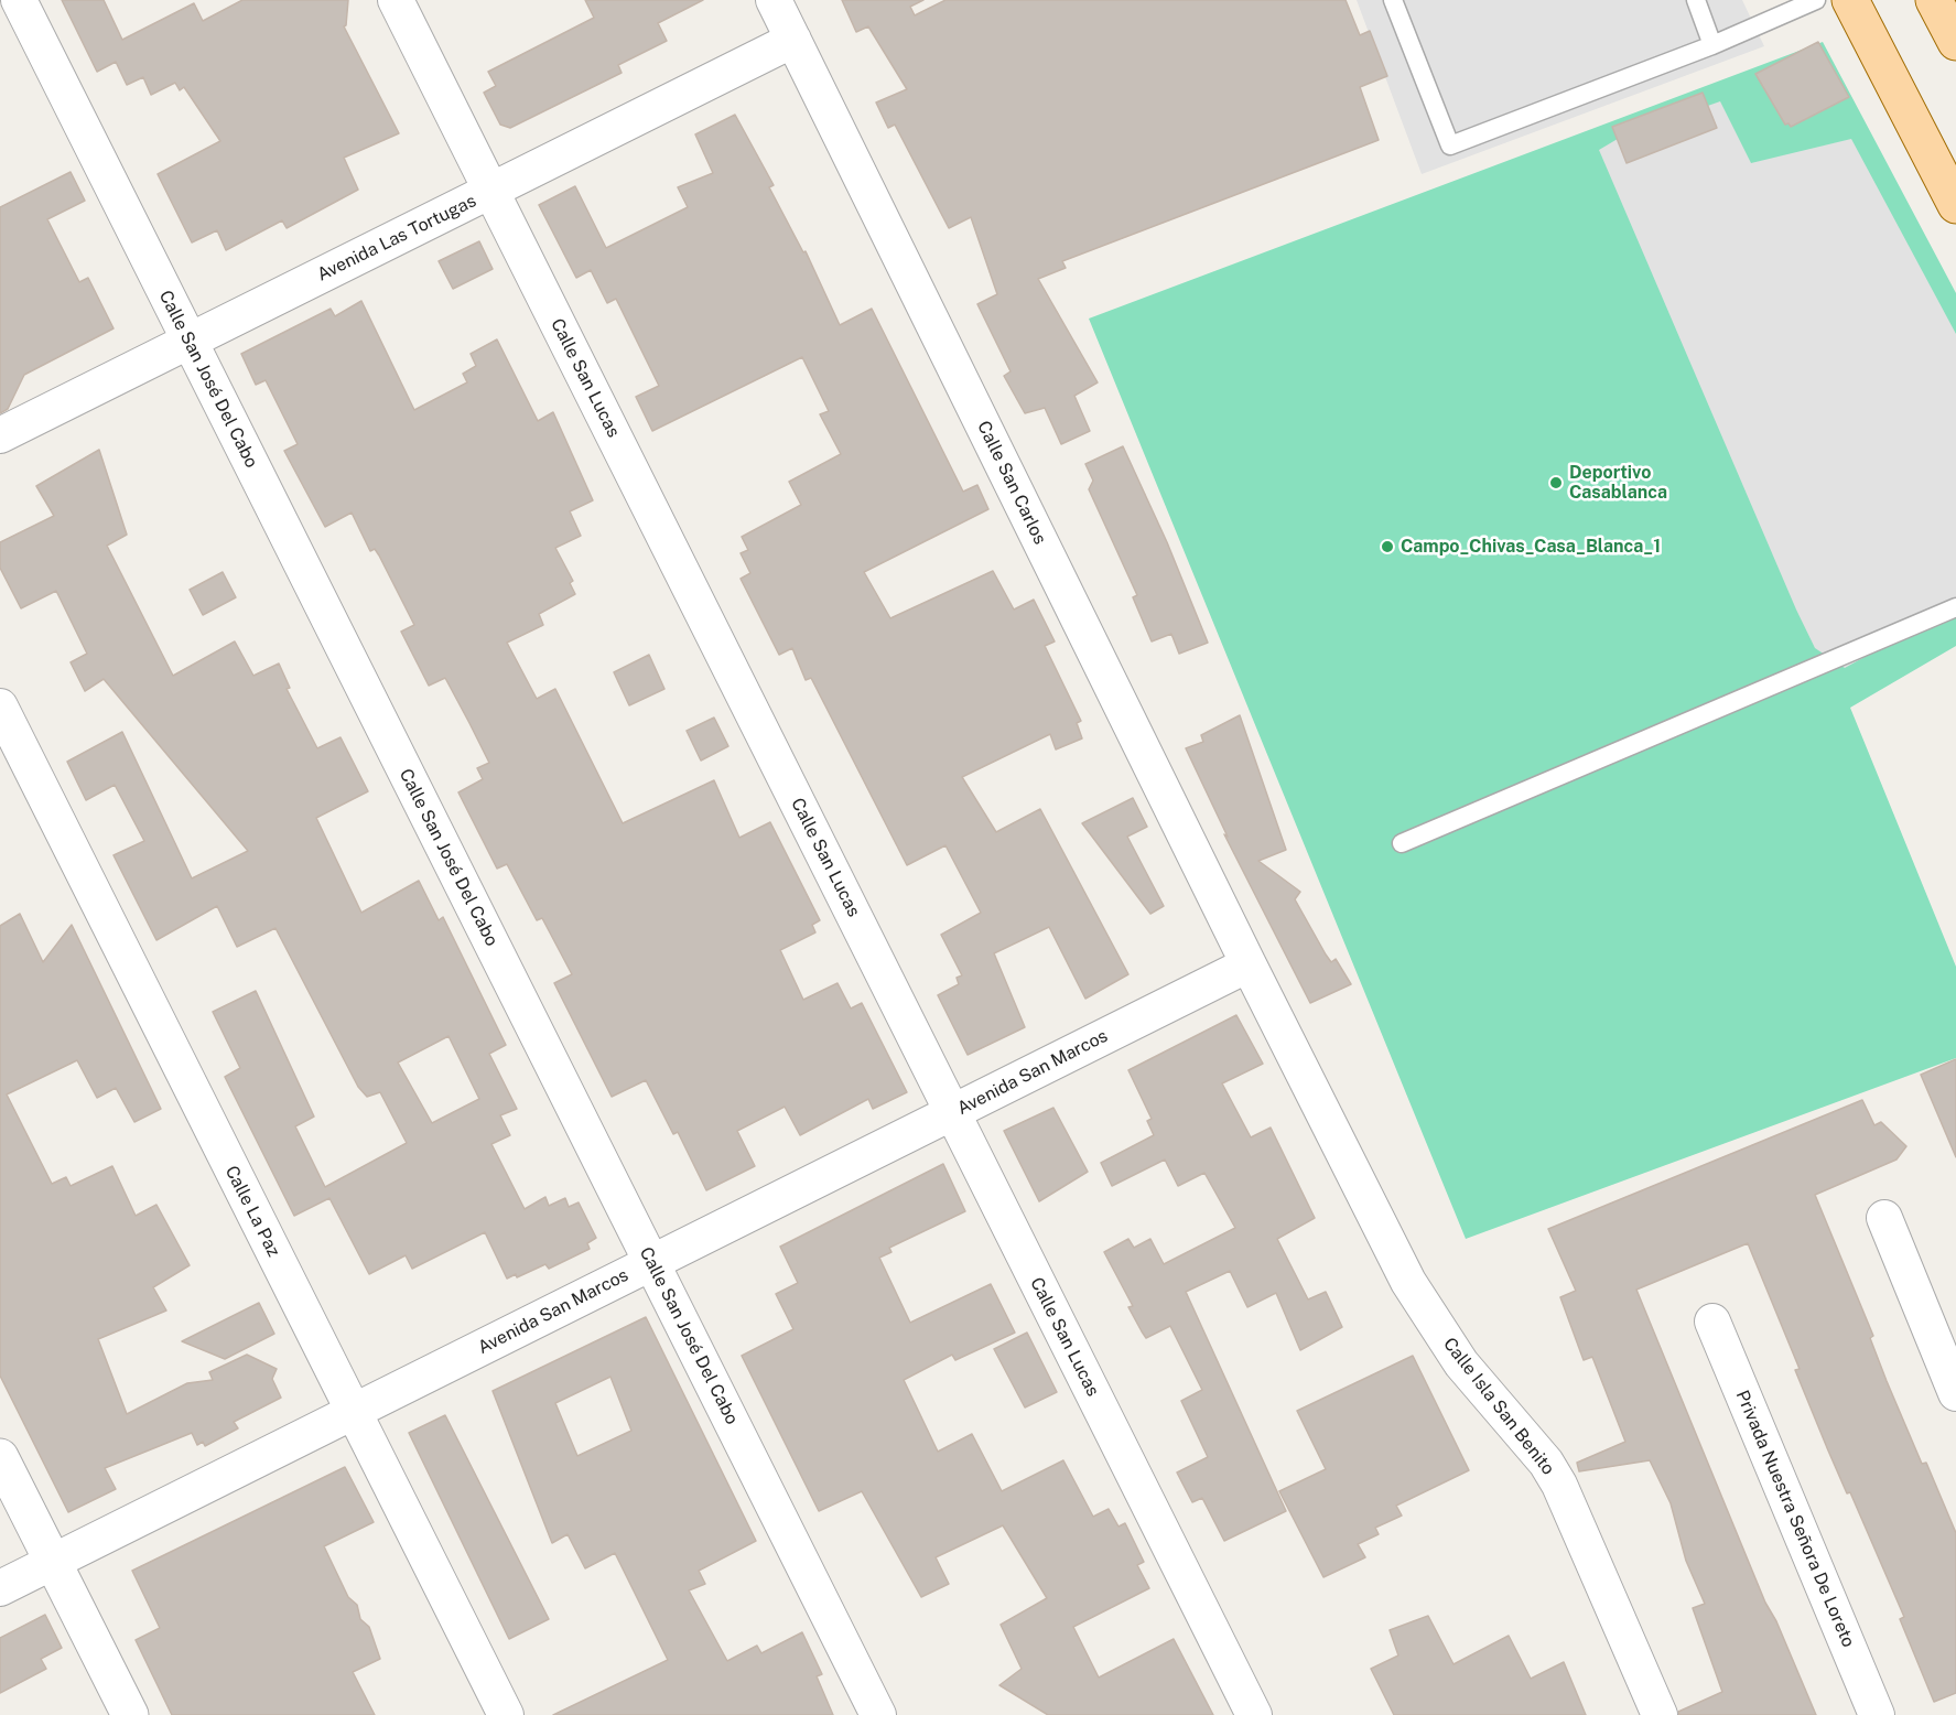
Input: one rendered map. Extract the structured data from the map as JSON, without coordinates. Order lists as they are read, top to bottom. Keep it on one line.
{"streets":{"street":["Avenida Las Tortugas","Calle San Lucas","Calle San José Del Cabo","Calle San Carlos","Avenida San Marcos","Calle La Paz","Calle Isla San Benito","Privada Nuestra Señora De Loreto"]},"crossings":[["Avenida Las Tortugas","Calle San Lucas"],["Avenida Las Tortugas","Calle San José Del Cabo"],["Avenida Las Tortugas","Calle San Carlos"],["Calle San Lucas","Avenida San Marcos"],["Calle San José Del Cabo","Avenida San Marcos"],["Calle San Carlos","Avenida San Marcos"],["Calle San Carlos","Calle Isla San Benito"],["Avenida San Marcos","Calle La Paz"],["Avenida San Marcos","Calle Isla San Benito"]],"places":["Deportivo Casablanca","Campo_Chivas_Casa_Blanca_1"]}
